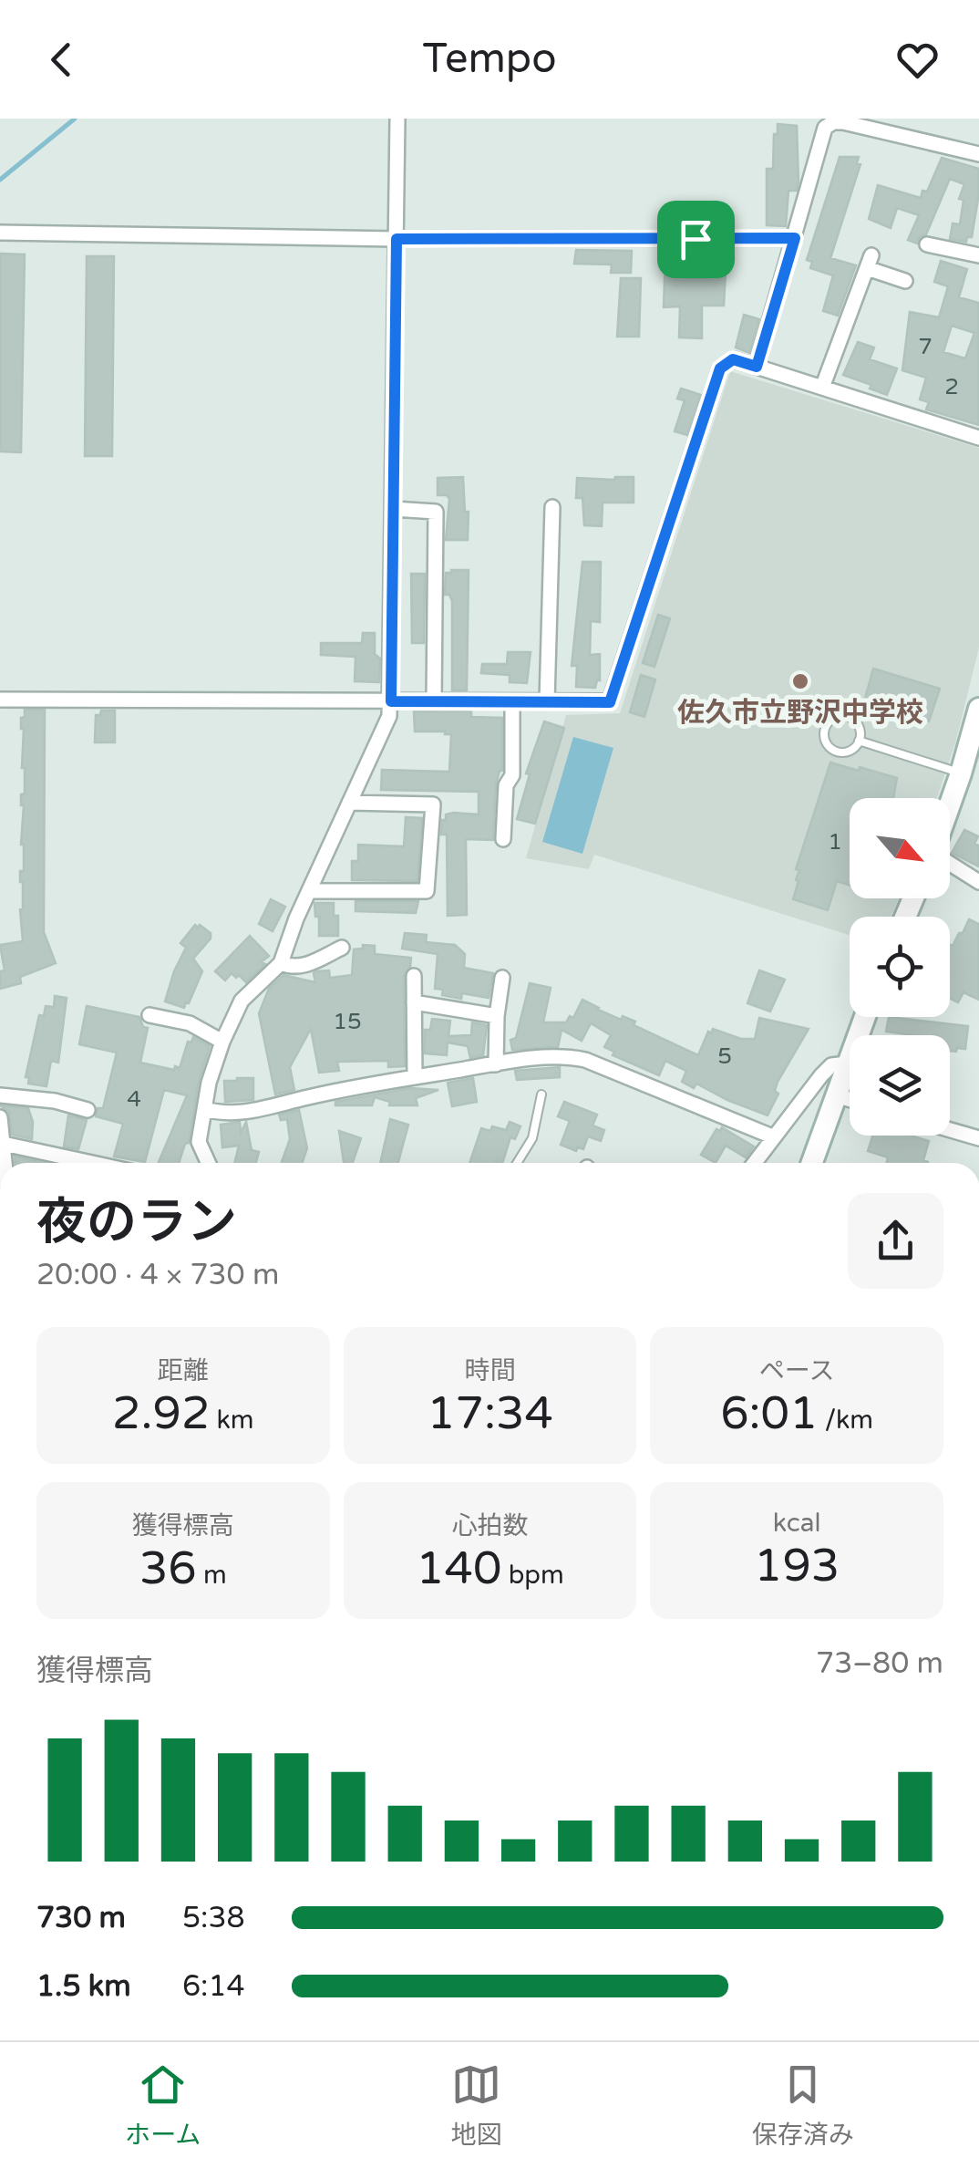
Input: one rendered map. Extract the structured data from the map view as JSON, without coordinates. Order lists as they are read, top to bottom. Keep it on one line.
{"places":["佐久市立野沢中学校"],"house_numbers":["7","2","1","15","5","4"],"north":"bottom right","page":{"header":"Tempo","heading":["夜のラン","20:00 · 4 × 730 m"],"stats":[["距離","2.92 km"],["時間","17:34"],["ペース","6:01 /km"],["獲得標高","36 m"],["心拍数","140 bpm"],["kcal","193"]],"chart":["獲得標高","73–80 m"],"list":[{"name":"730 m","note":"5:38"},{"name":"1.5 km","note":"6:14"}],"tabs":["ホーム","地図","保存済み"]}}
